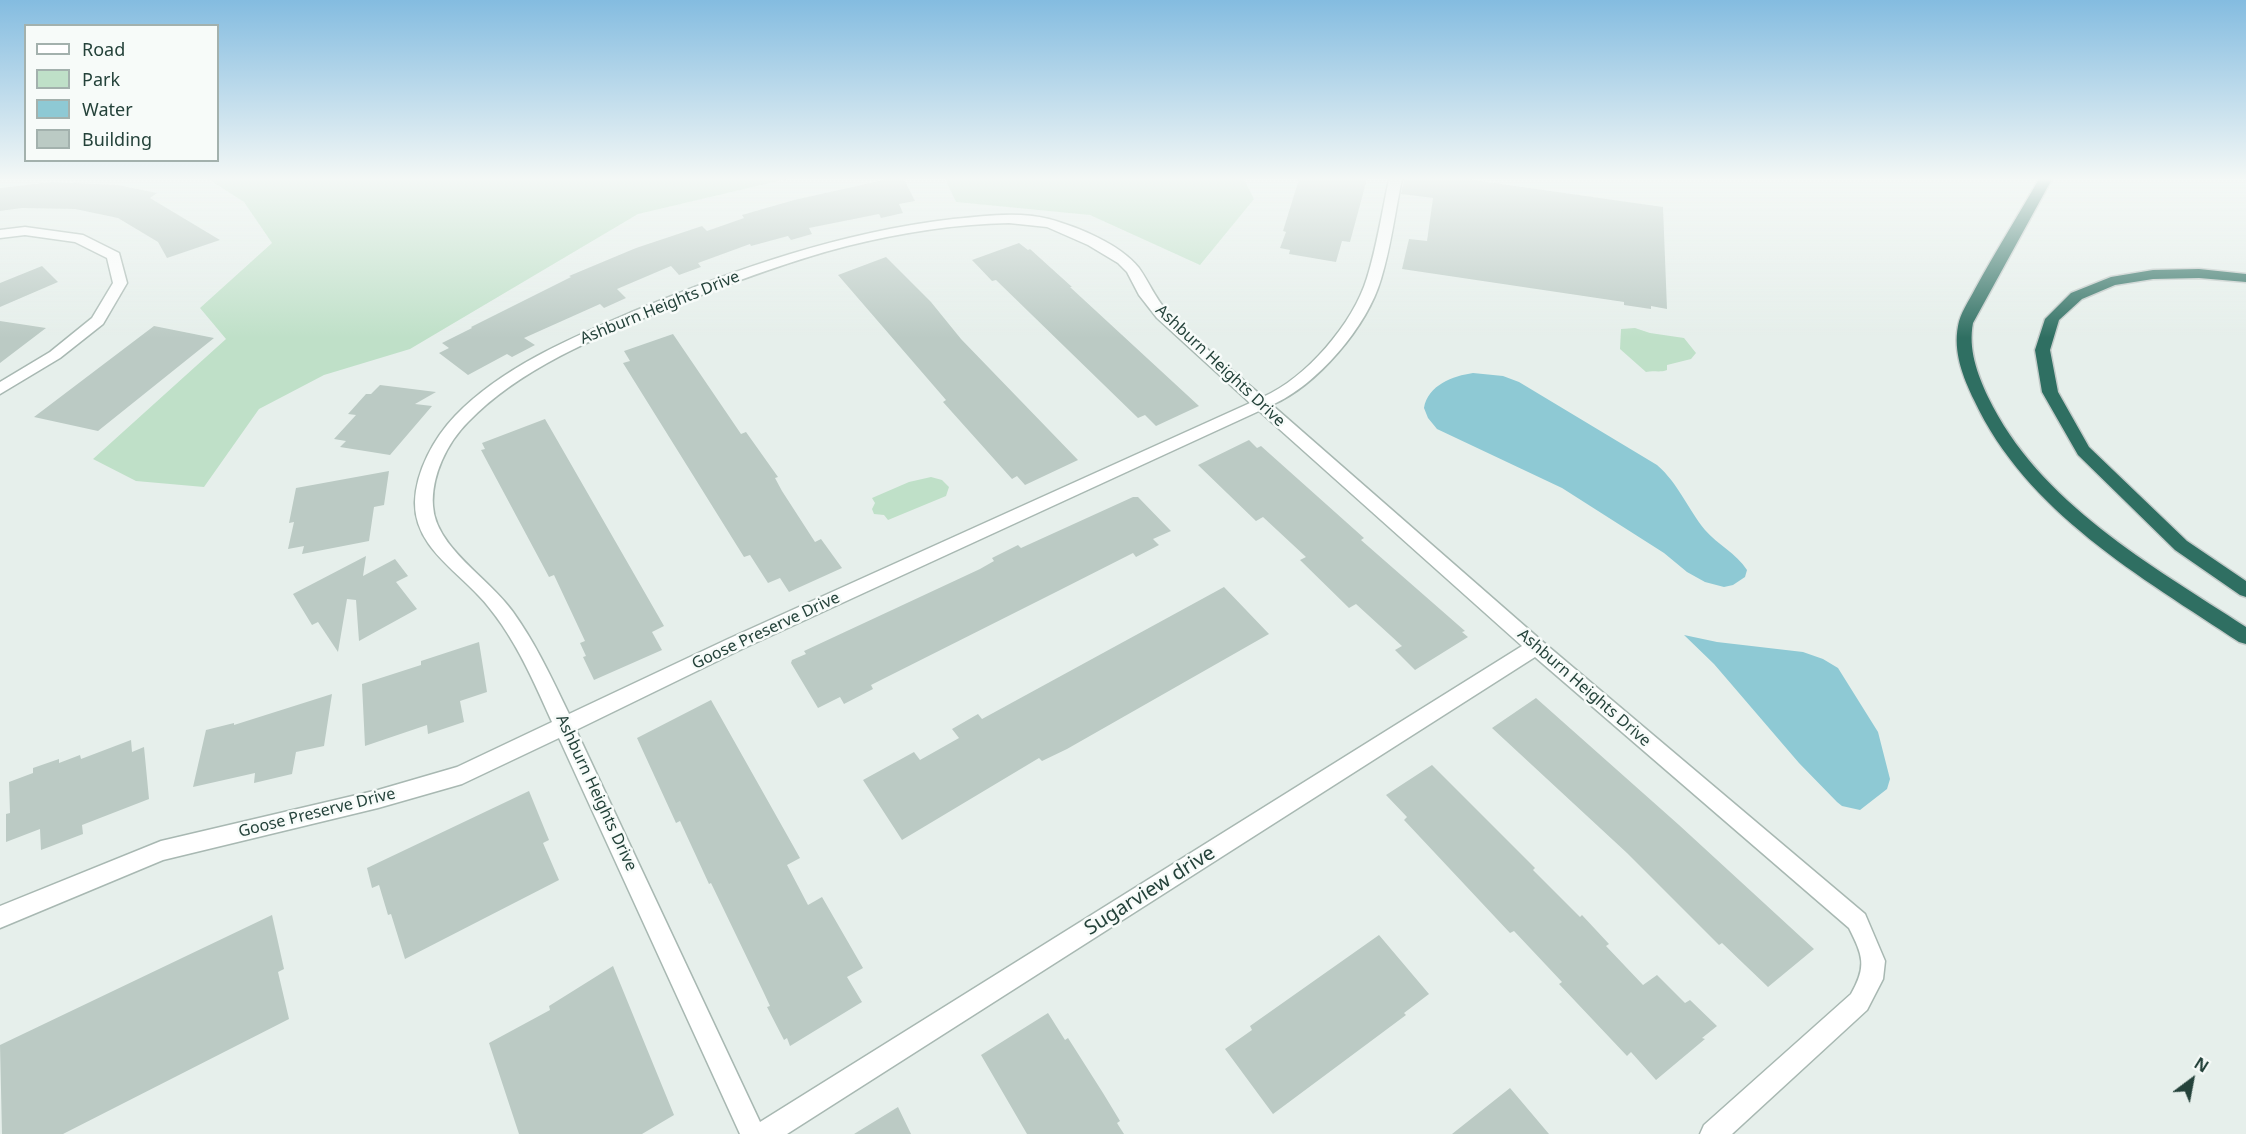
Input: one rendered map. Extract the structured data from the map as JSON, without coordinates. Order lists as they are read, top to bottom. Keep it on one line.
{"streets":{"street":["Ashburn Heights Drive","Goose Preserve Drive","Sugarview drive"]},"crossings":[["Ashburn Heights Drive","Goose Preserve Drive"],["Ashburn Heights Drive","Sugarview drive"]],"legend":["Road","Park","Water","Building"],"north":"top right"}
